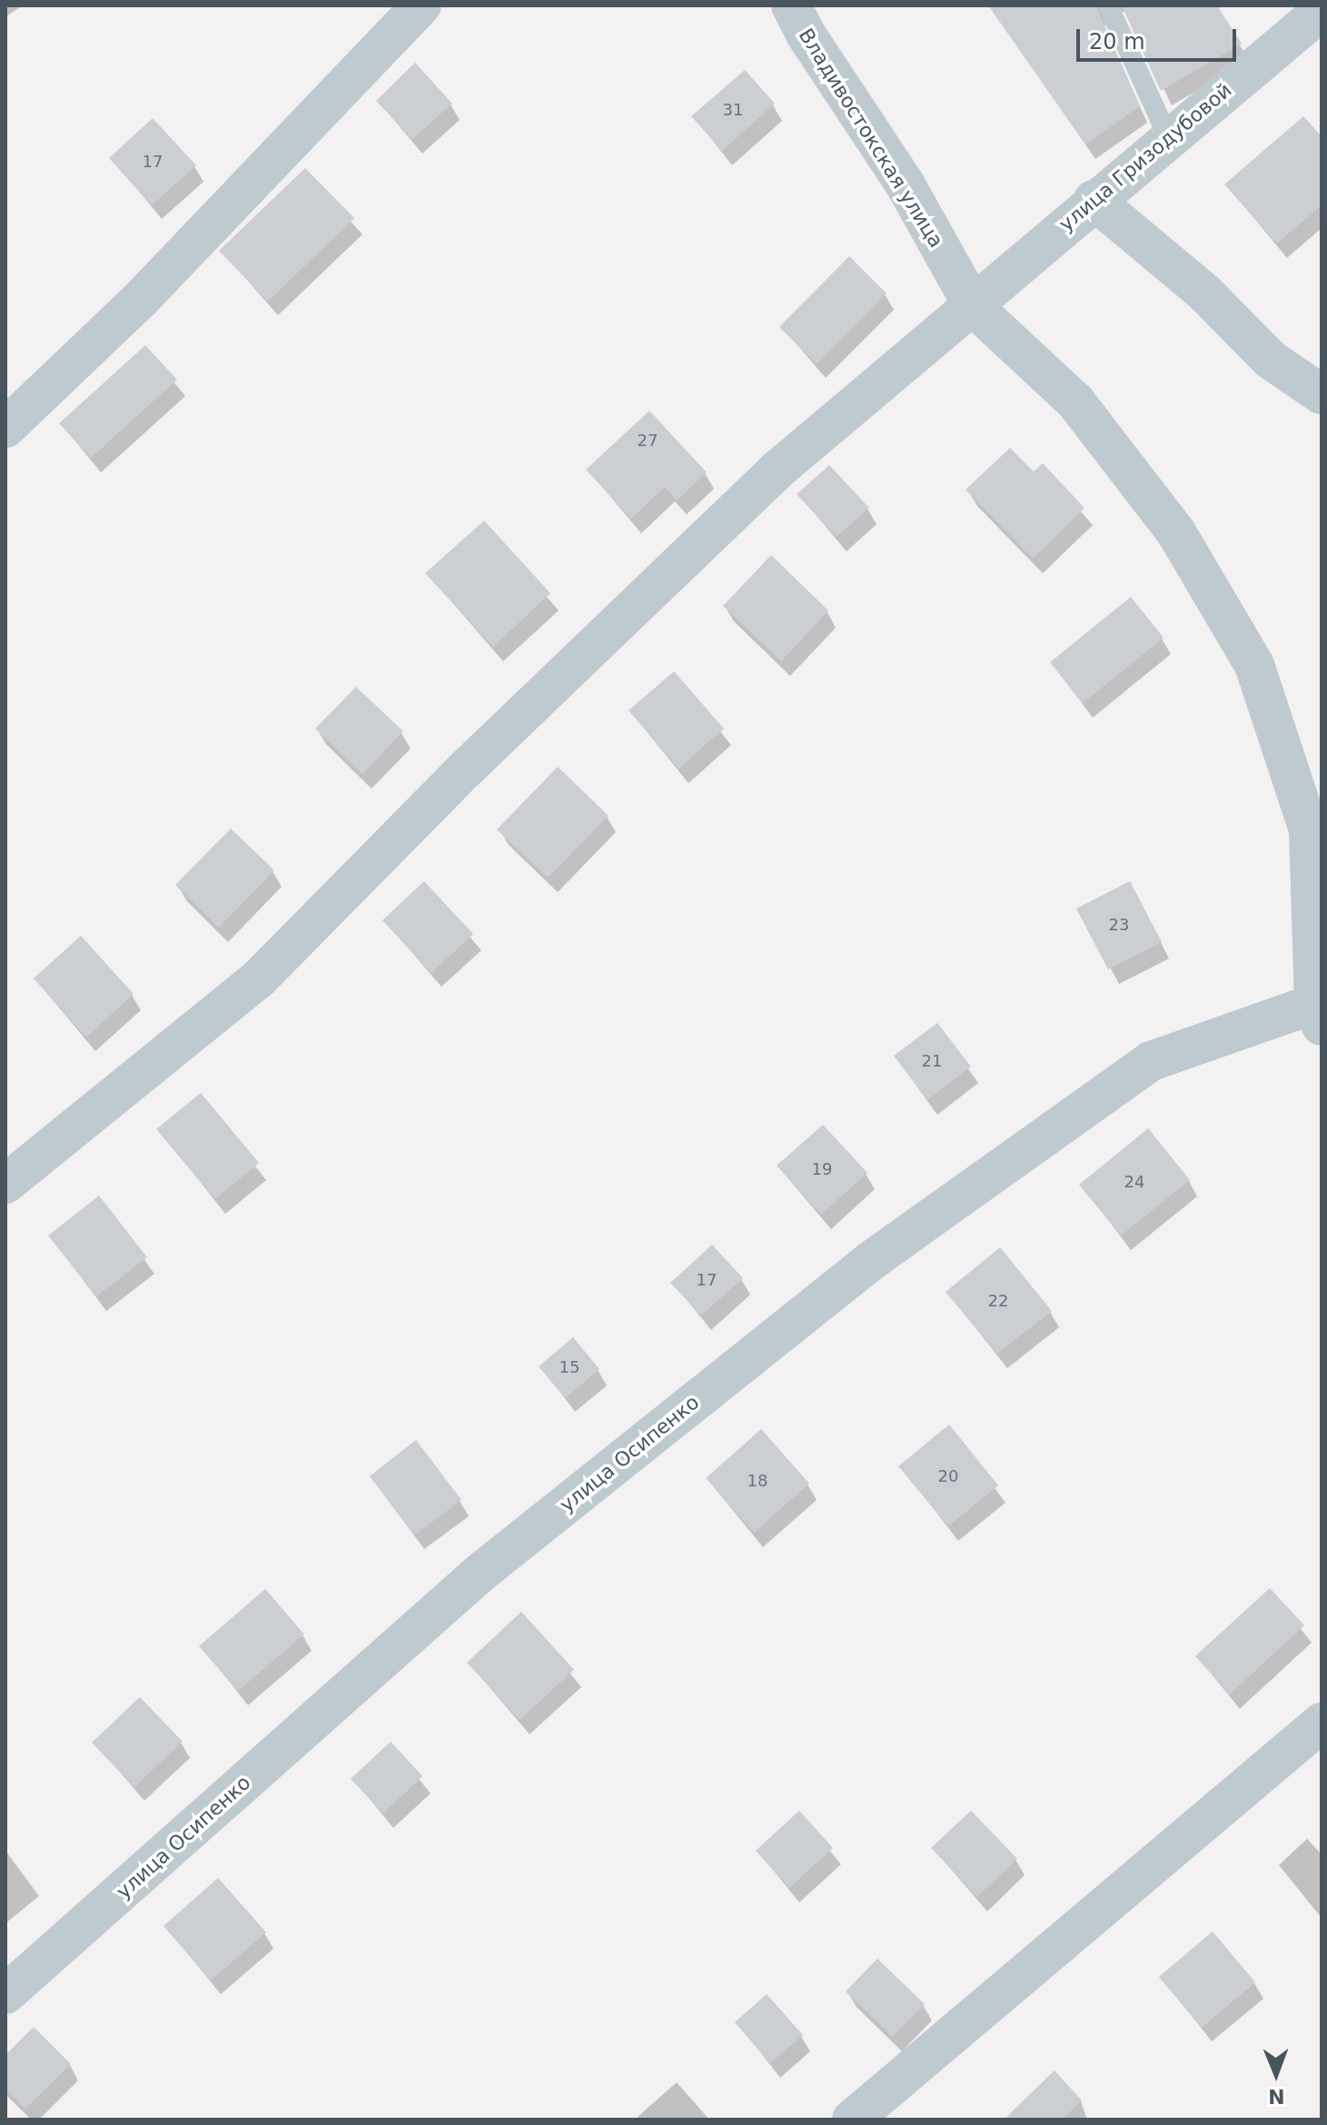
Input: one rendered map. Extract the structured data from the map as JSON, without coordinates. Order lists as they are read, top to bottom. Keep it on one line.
{"streets":{"street":["Владивостокская улица","улица Гризодубовой","улица Осипенко"]},"crossings":[["Владивостокская улица","улица Гризодубовой"],["Владивостокская улица","улица Осипенко"]],"house_numbers":["31","17","27","23","21","19","24","17","22","15","20","18"],"scale_bar":"20 m","north":"bottom"}
